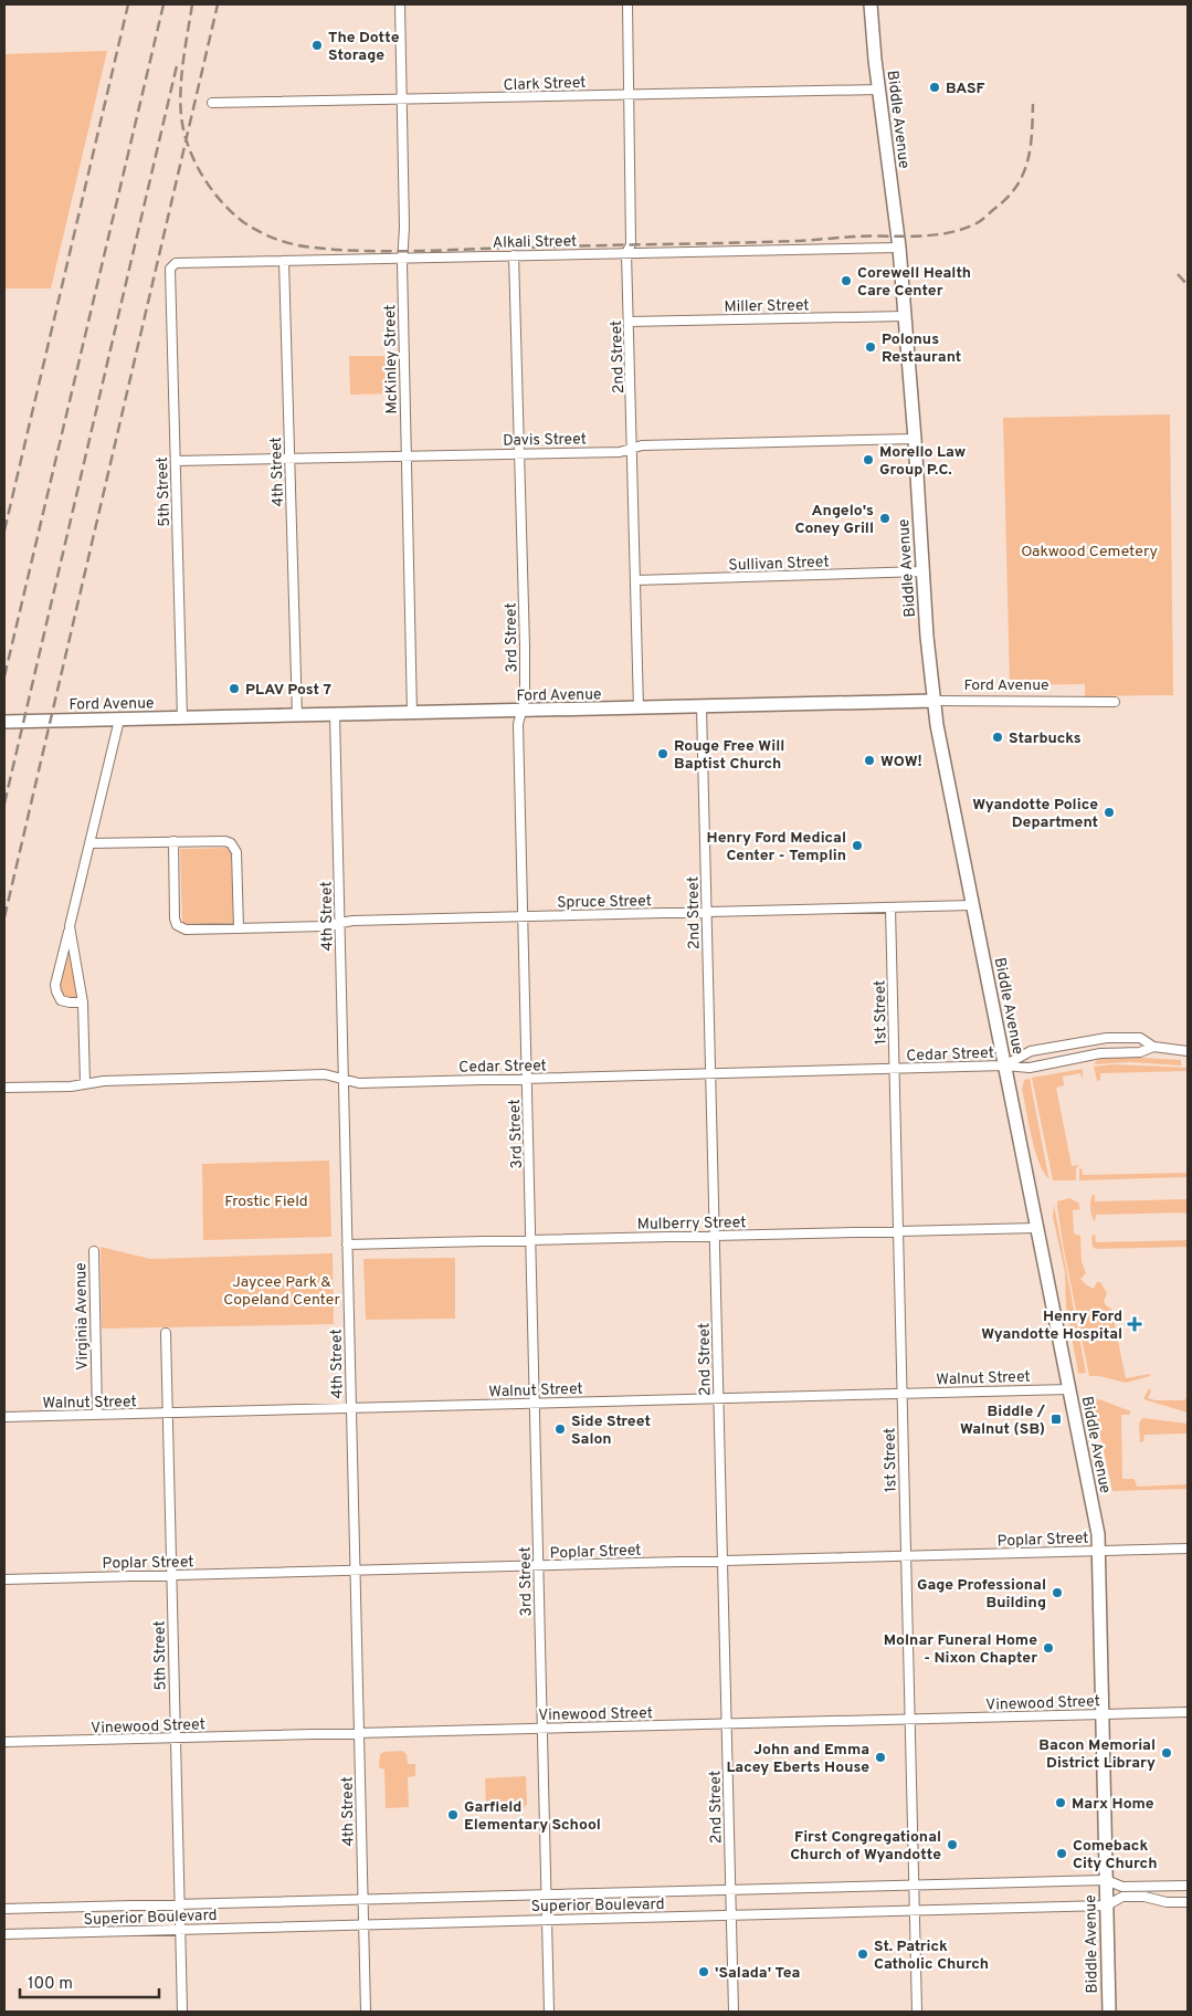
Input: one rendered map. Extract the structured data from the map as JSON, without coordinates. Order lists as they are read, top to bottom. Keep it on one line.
{"streets":{"main road":["Biddle Avenue","Ford Avenue"],"street":["Clark Street","Alkali Street","Miller Street","2nd Street","McKinley Street","Davis Street","4th Street","5th Street","Sullivan Street","3rd Street","Spruce Street","1st Street","Cedar Street","Mulberry Street","Virginia Avenue","Walnut Street","Poplar Street","Vinewood Street","Superior Boulevard"]},"crossings":[["Clark Street","Biddle Avenue"],["Clark Street","2nd Street"],["Clark Street","McKinley Street"],["Biddle Avenue","Alkali Street"],["Biddle Avenue","Miller Street"],["Biddle Avenue","Davis Street"],["Biddle Avenue","Sullivan Street"],["Biddle Avenue","Ford Avenue"],["Biddle Avenue","Spruce Street"],["Biddle Avenue","Cedar Street"],["Biddle Avenue","Mulberry Street"],["Biddle Avenue","Walnut Street"],["Biddle Avenue","Poplar Street"],["Biddle Avenue","Vinewood Street"],["Biddle Avenue","Superior Boulevard"],["Alkali Street","2nd Street"],["Alkali Street","McKinley Street"],["Alkali Street","4th Street"],["Alkali Street","5th Street"],["Alkali Street","3rd Street"],["Miller Street","2nd Street"],["2nd Street","Davis Street"],["2nd Street","Sullivan Street"],["2nd Street","Ford Avenue"],["2nd Street","Spruce Street"],["2nd Street","Cedar Street"],["2nd Street","Mulberry Street"],["2nd Street","Walnut Street"],["2nd Street","Poplar Street"],["2nd Street","Vinewood Street"],["2nd Street","Superior Boulevard"],["McKinley Street","Davis Street"],["McKinley Street","Ford Avenue"],["Davis Street","4th Street"],["Davis Street","5th Street"],["Davis Street","3rd Street"],["4th Street","Ford Avenue"],["4th Street","Spruce Street"],["4th Street","Cedar Street"],["4th Street","Mulberry Street"],["4th Street","Walnut Street"],["4th Street","Poplar Street"],["4th Street","Vinewood Street"],["4th Street","Superior Boulevard"],["5th Street","Ford Avenue"],["5th Street","Walnut Street"],["5th Street","Poplar Street"],["5th Street","Vinewood Street"],["5th Street","Superior Boulevard"],["3rd Street","Ford Avenue"],["3rd Street","Spruce Street"],["3rd Street","Cedar Street"],["3rd Street","Mulberry Street"],["3rd Street","Walnut Street"],["3rd Street","Poplar Street"],["3rd Street","Vinewood Street"],["3rd Street","Superior Boulevard"],["Spruce Street","1st Street"],["1st Street","Cedar Street"],["1st Street","Mulberry Street"],["1st Street","Walnut Street"],["1st Street","Poplar Street"],["1st Street","Vinewood Street"],["1st Street","Superior Boulevard"],["Virginia Avenue","Walnut Street"]],"parks":["Oakwood Cemetery","Frostic Field","Jaycee Park & Copeland Center"],"places":{"other":["The Dotte Storage","BASF","Corewell Health Care Center","Polonus Restaurant","Morello Law Group P.C.","Angelo's Coney Grill","PLAV Post 7","Starbucks","Rouge Free Will Baptist Church","WOW!","Wyandotte Police Department","Henry Ford Medical Center - Templin","Side Street Salon","Gage Professional Building","Molnar Funeral Home - Nixon Chapter","Bacon Memorial District Library","John and Emma Lacey Eberts House","Marx Home","Garfield Elementary School","First Congregational Church of Wyandotte","Comeback City Church","St. Patrick Catholic Church","'Salada' Tea"],"health":["Henry Ford Wyandotte Hospital"],"transit":["Biddle / Walnut (SB)"]},"scale_bar":"100 m"}
